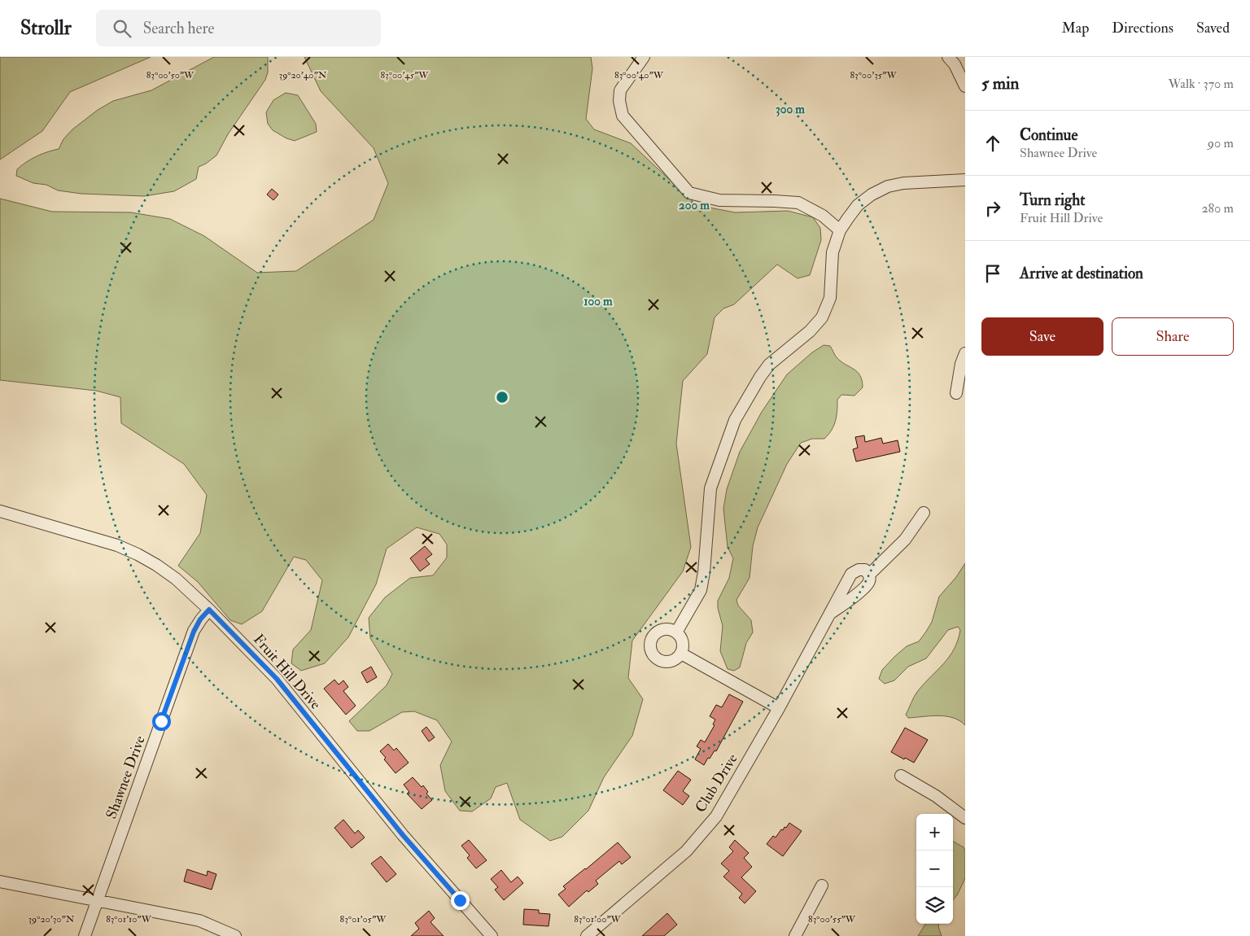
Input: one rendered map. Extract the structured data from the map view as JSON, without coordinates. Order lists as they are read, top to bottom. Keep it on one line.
{"streets":{"street":["Fruit Hill Drive","Shawnee Drive","Club Drive"]},"crossings":[["Fruit Hill Drive","Shawnee Drive"]],"page":{"header":"Strollr","search":"Search here","nav":["Map","Directions","Saved"],"heading":["5 min","Walk · 370 m"],"list":[["Continue","Shawnee Drive","90 m"],["Turn right","Fruit Hill Drive","280 m"],"Arrive at destination"],"buttons":["Save","Share"],"map_buttons":["+","−"]},"coordinates":["83°00'50\"W","83°00'45\"W","83°00'40\"W","83°00'35\"W","39°20'40\"N","39°20'30\"N","83°01'10\"W","83°01'05\"W","83°01'00\"W","83°00'55\"W"],"rings":["300 m","200 m","100 m"]}
